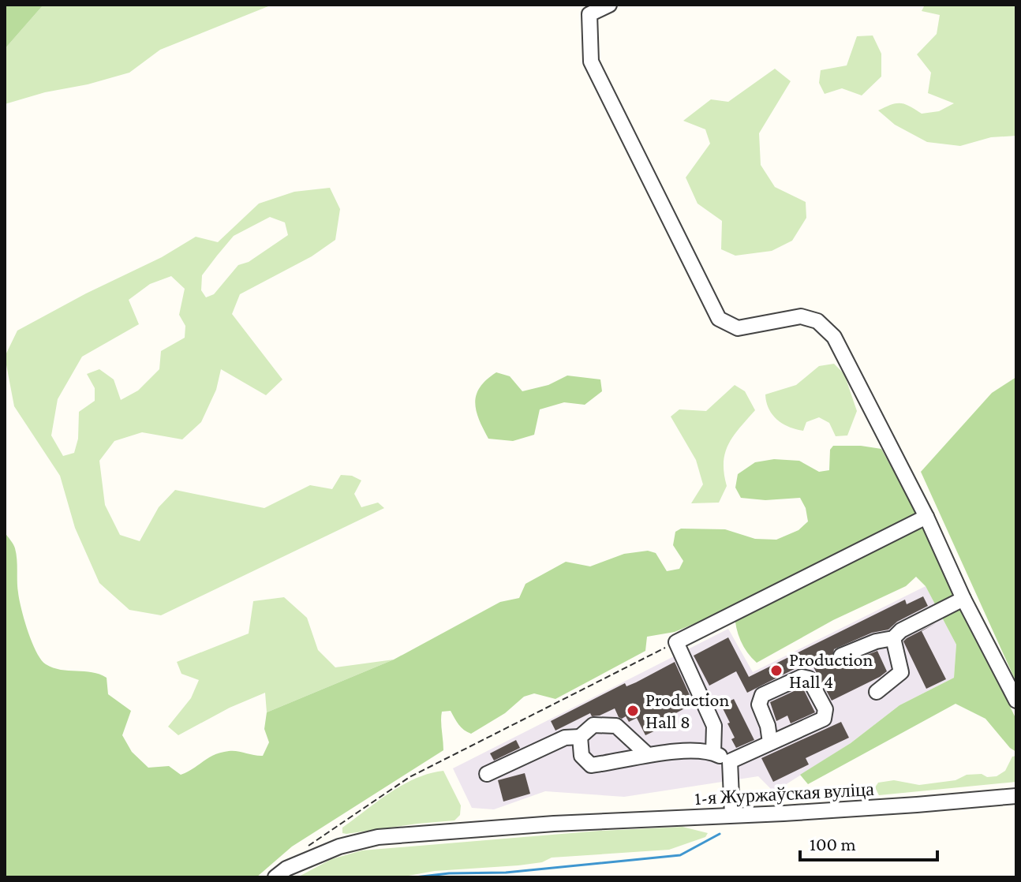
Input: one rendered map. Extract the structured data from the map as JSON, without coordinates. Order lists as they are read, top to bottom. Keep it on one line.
{"streets":{"street":["1-я Журжаўская вуліца"]},"places":["Production Hall 4","Production Hall 8"],"scale_bar":"100 m"}
